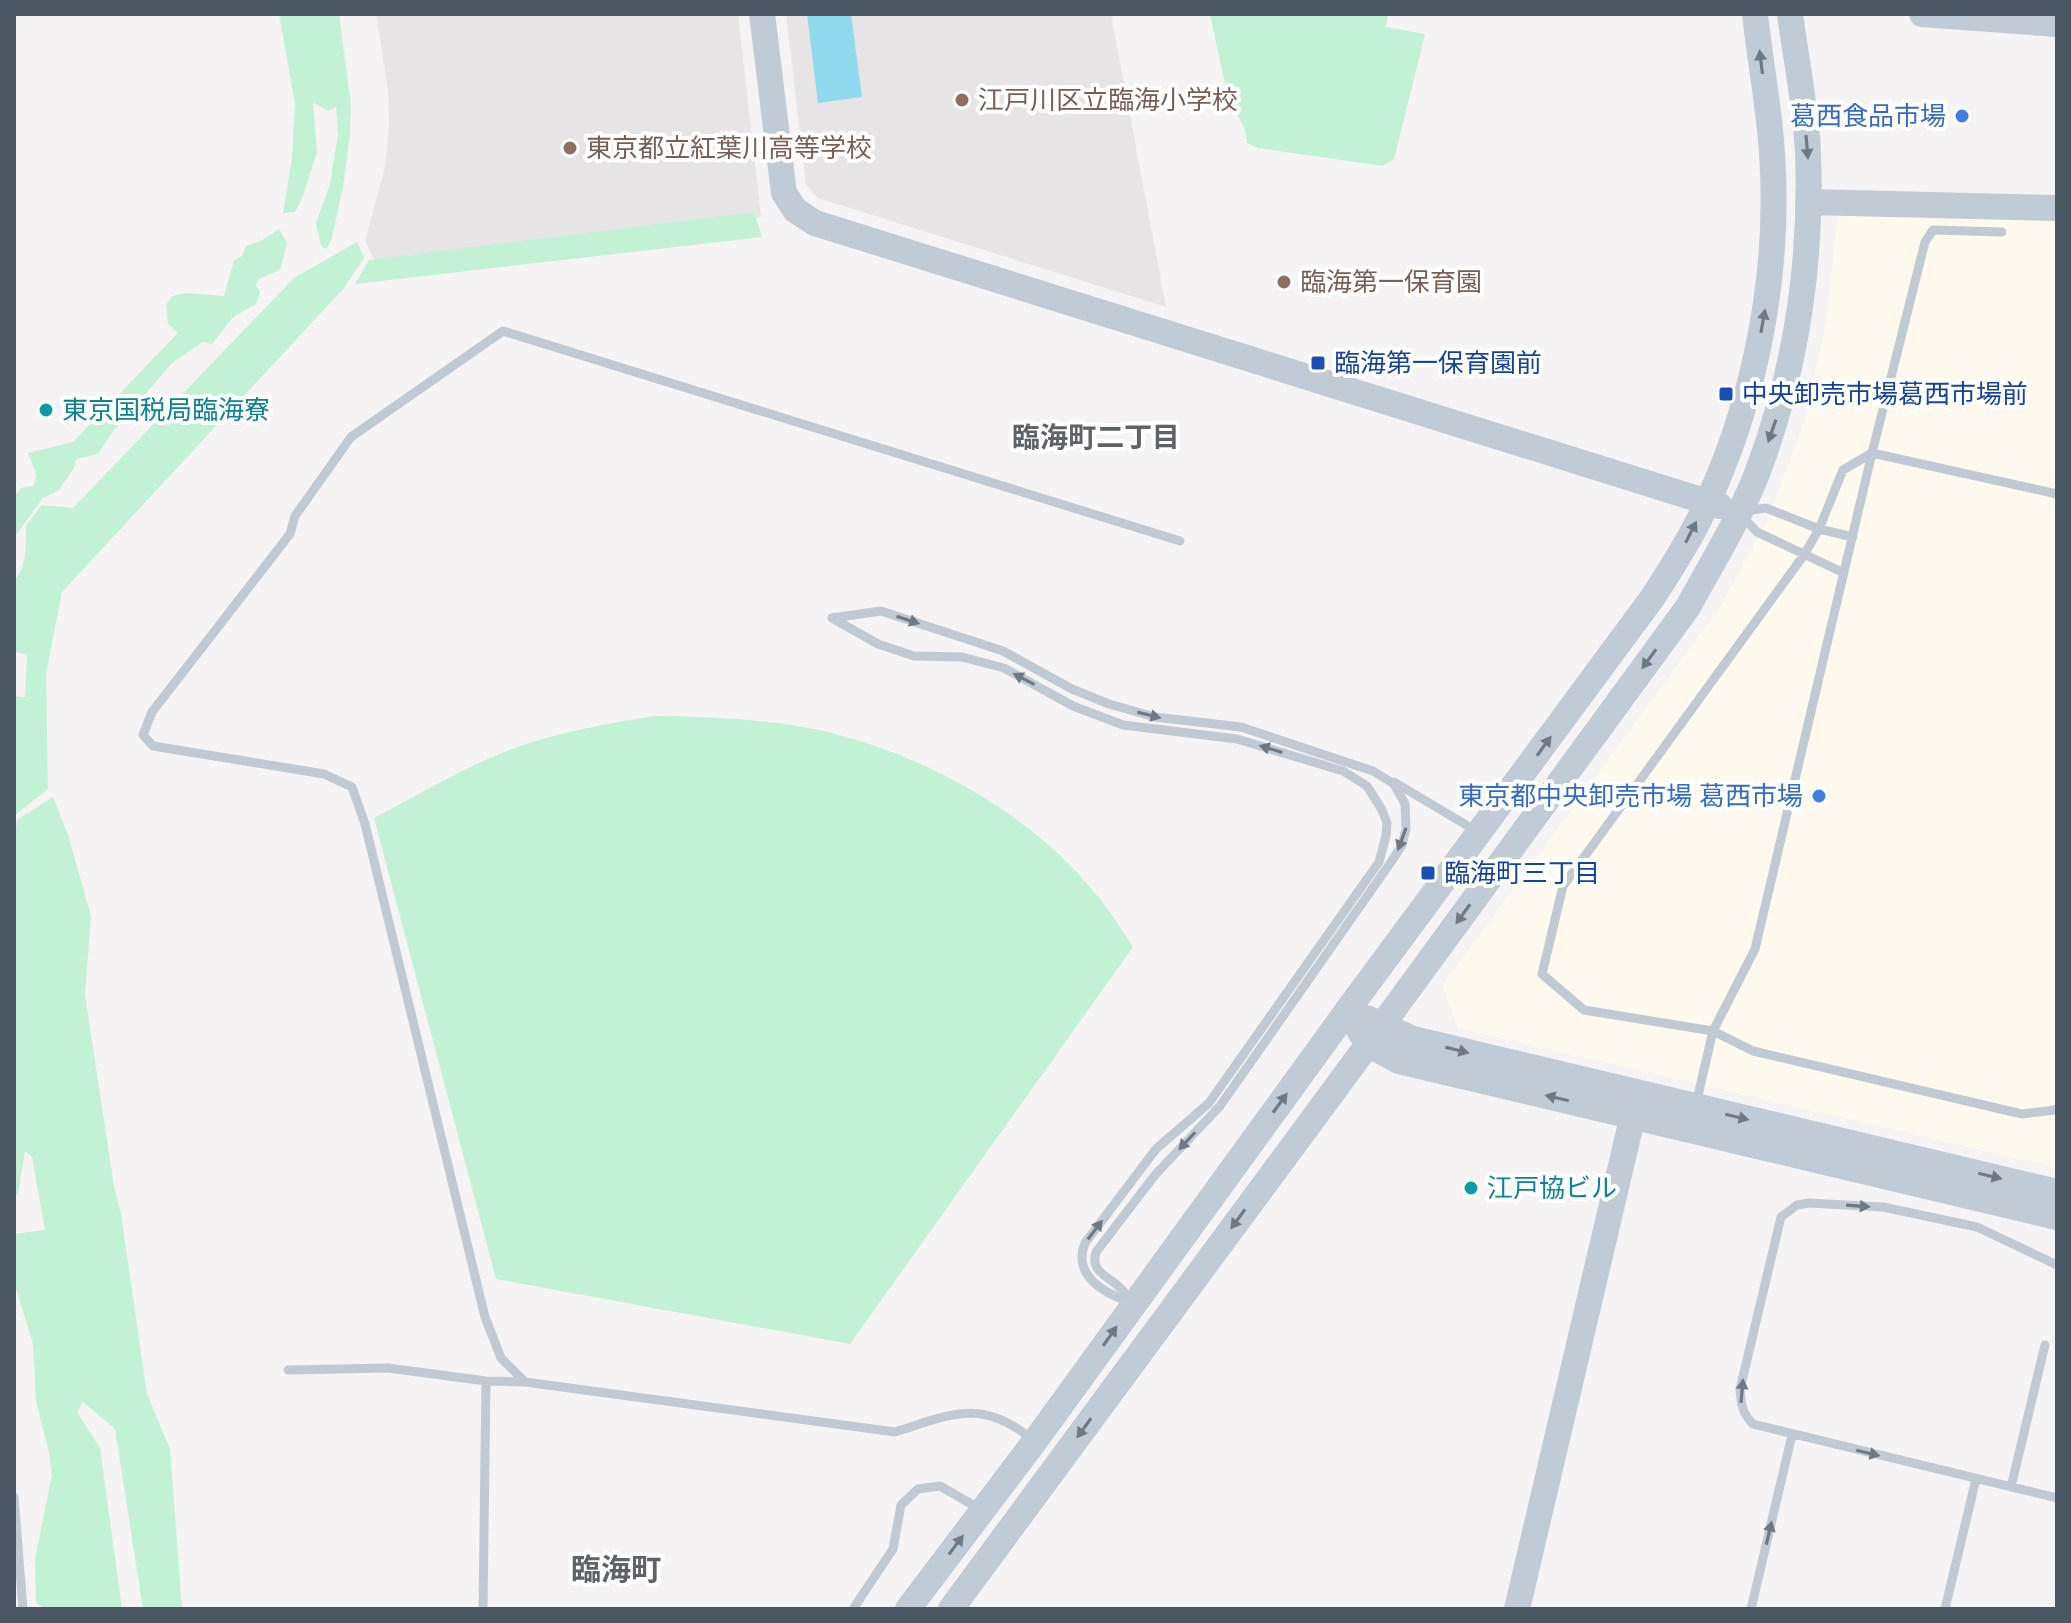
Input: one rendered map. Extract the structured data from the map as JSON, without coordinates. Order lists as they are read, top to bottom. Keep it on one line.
{"districts":["臨海町二丁目","臨海町"],"places":{"other":["江戸川区立臨海小学校","葛西食品市場","東京都立紅葉川高等学校","臨海第一保育園","東京国税局臨海寮","東京都中央卸売市場 葛西市場","江戸協ビル"],"transit":["臨海第一保育園前","中央卸売市場葛西市場前","臨海町三丁目"]}}
